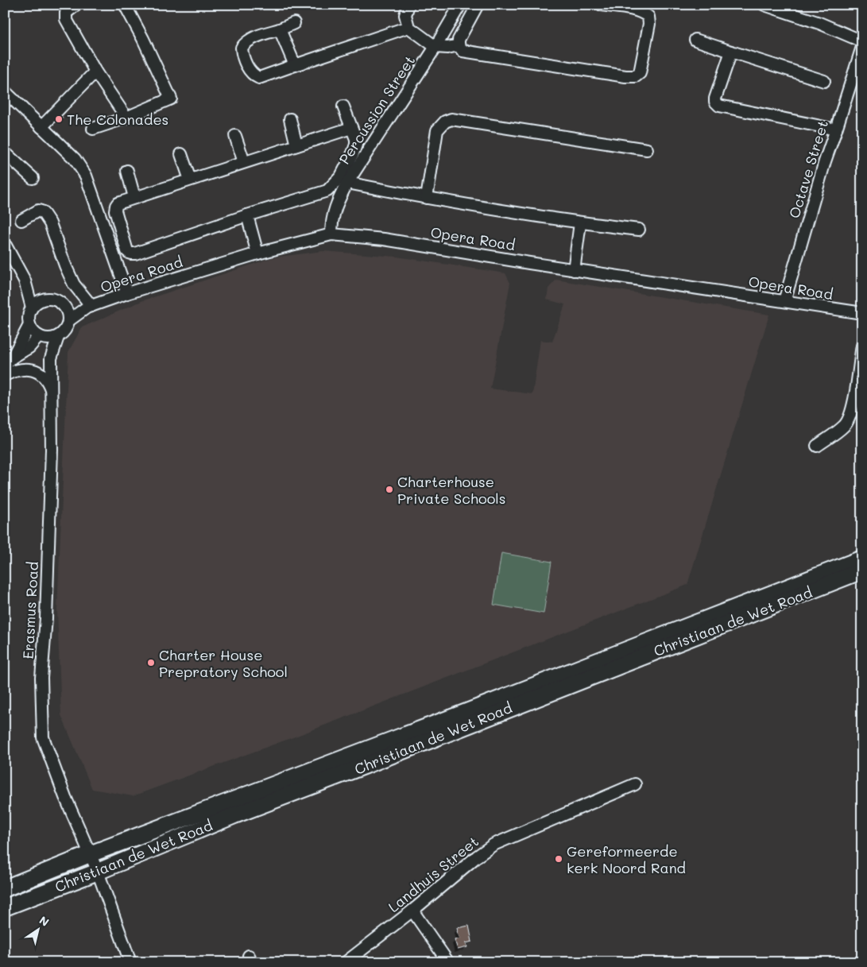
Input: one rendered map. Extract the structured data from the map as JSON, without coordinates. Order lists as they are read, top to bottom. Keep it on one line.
{"streets":{"main road":["Christiaan de Wet Road"],"street":["Percussion Street","Octave Street","Opera Road","Erasmus Road","Landhuis Street"]},"crossings":[["Percussion Street","Opera Road"],["Octave Street","Opera Road"],["Opera Road","Erasmus Road"],["Erasmus Road","Christiaan de Wet Road"]],"places":["The Colonades","Charterhouse Private Schools","Charter House Prepratory School","Gereformeerde kerk Noord Rand"],"north":"top right"}
